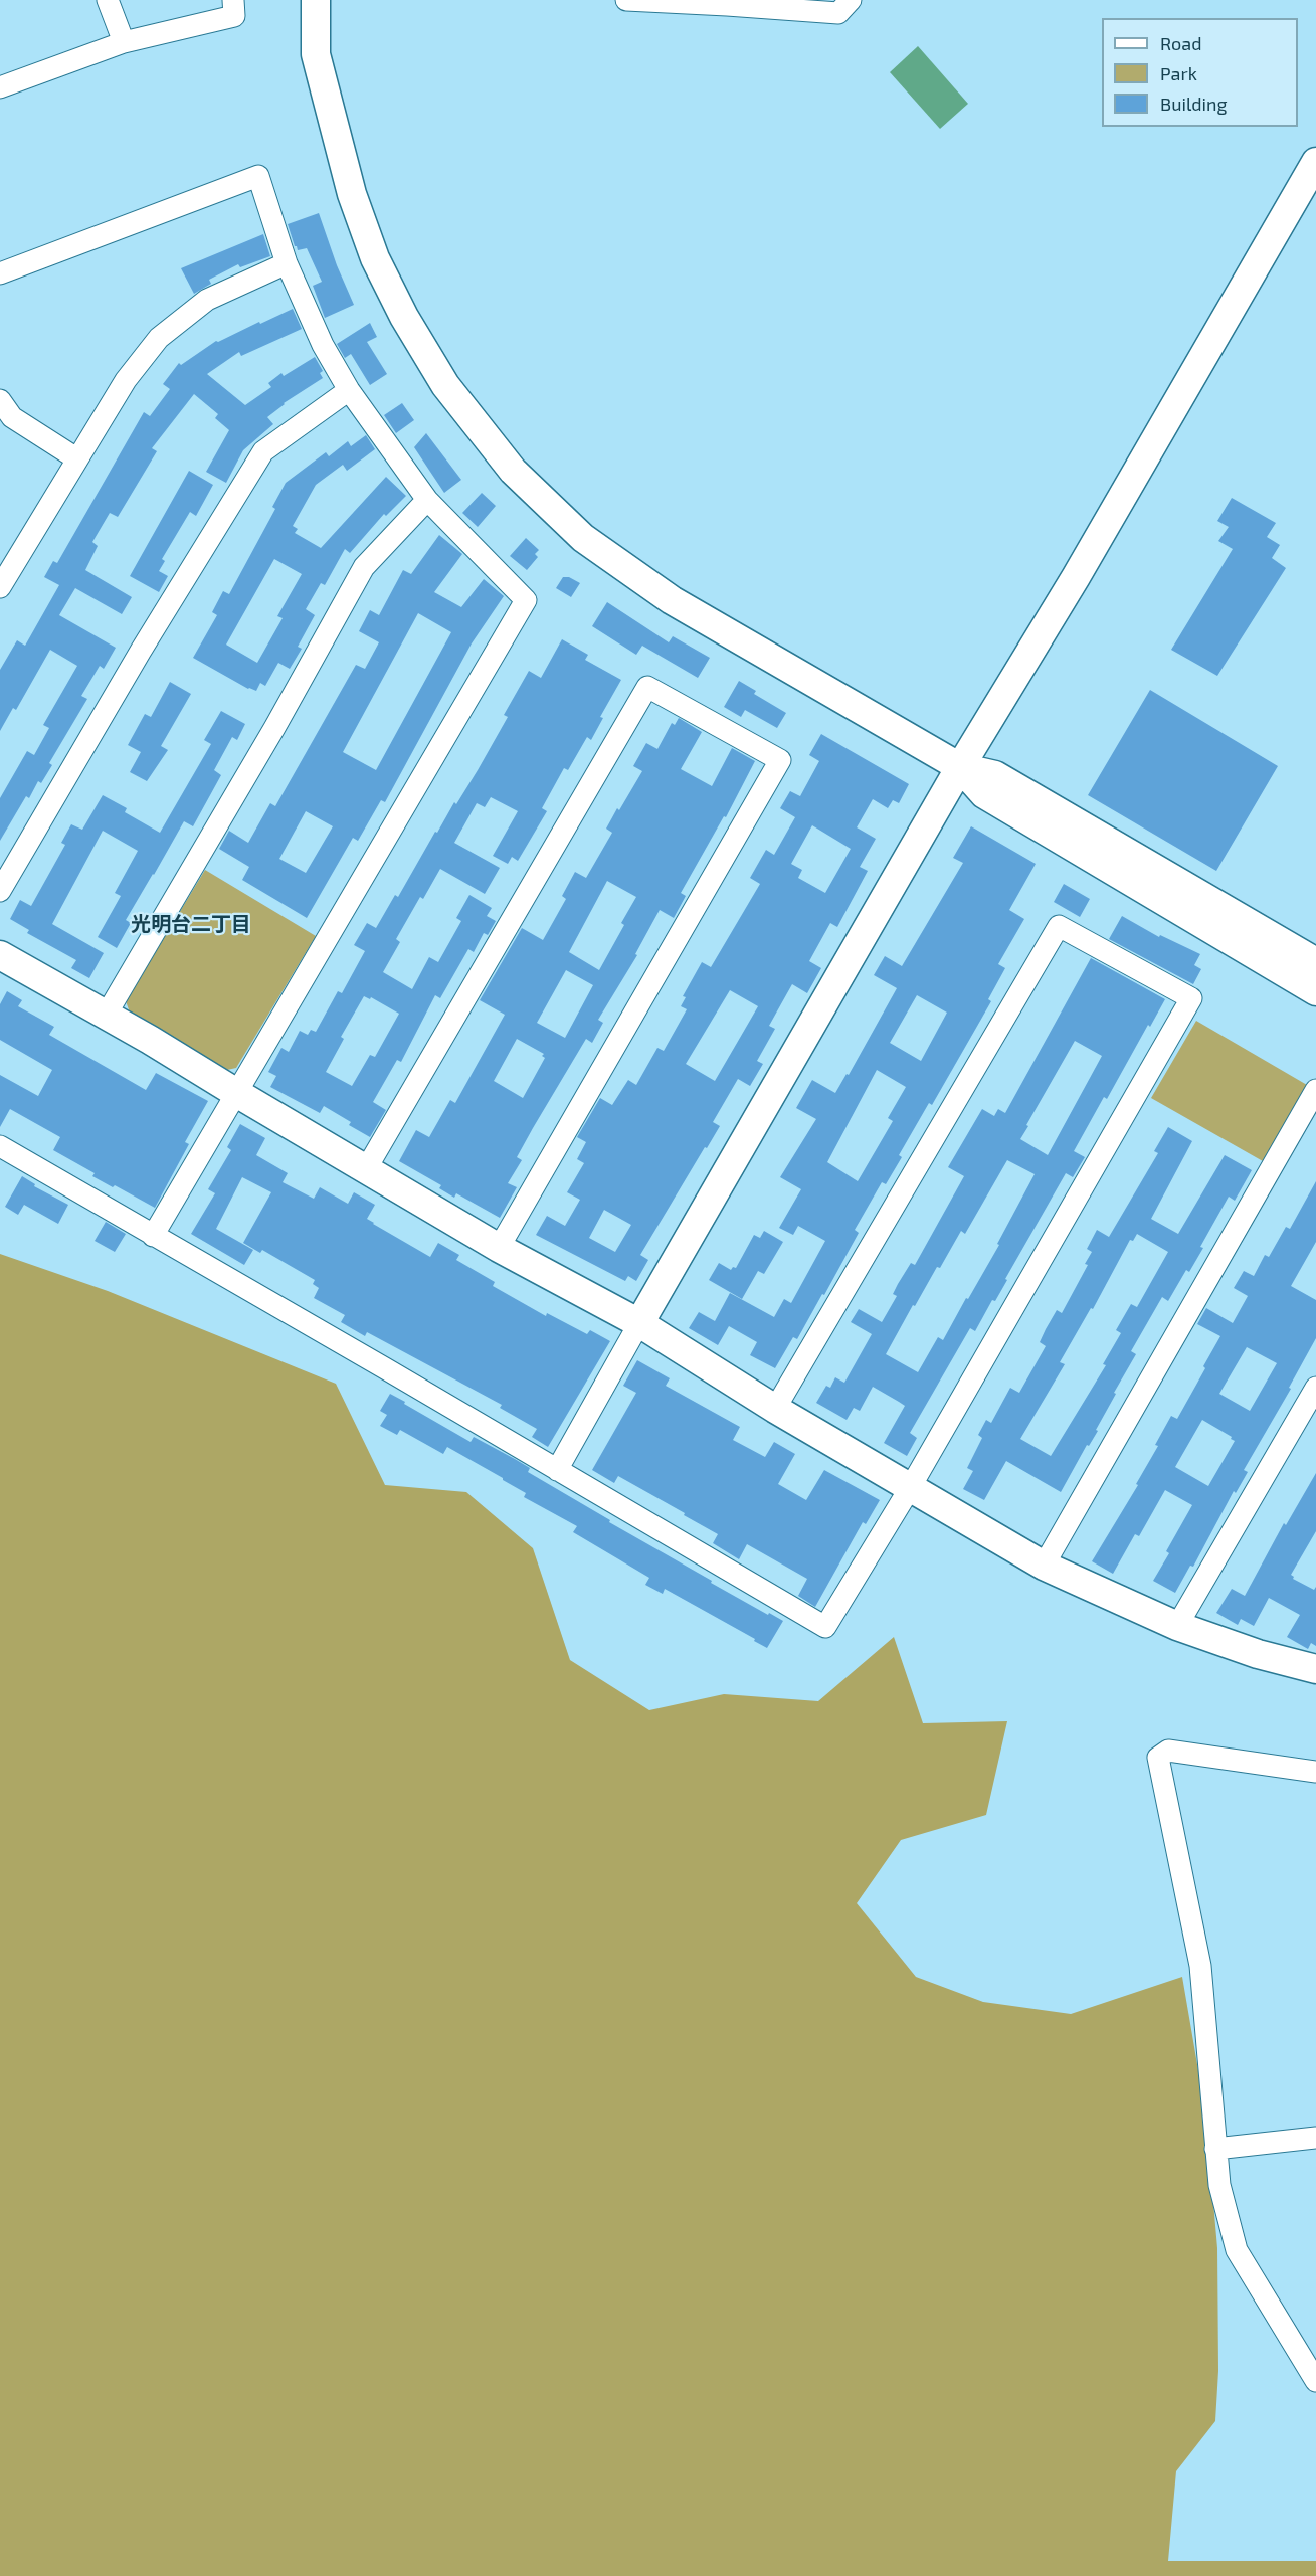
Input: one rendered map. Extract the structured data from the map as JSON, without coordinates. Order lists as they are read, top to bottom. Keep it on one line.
{"districts":["光明台二丁目"],"legend":["Road","Park","Building"]}
